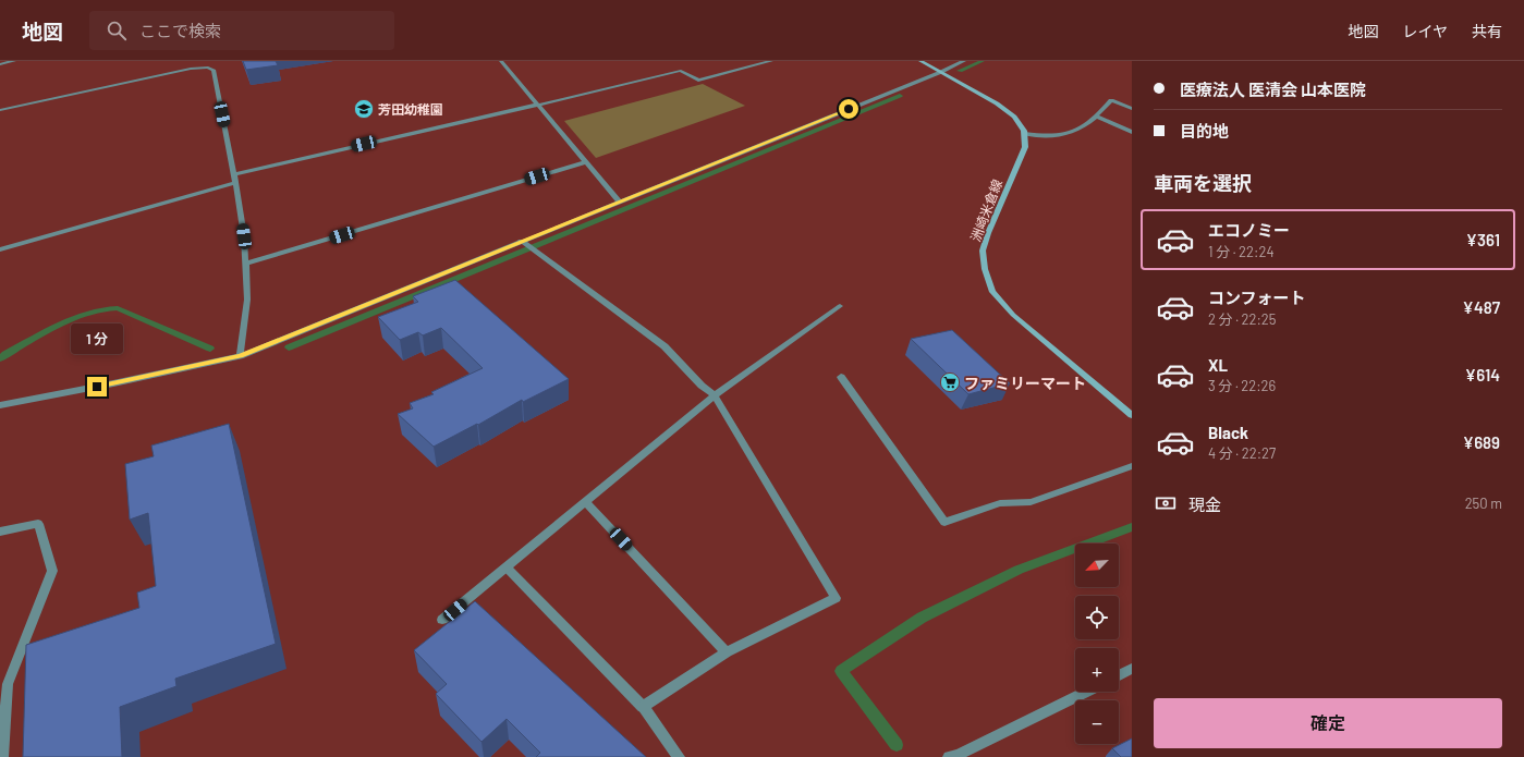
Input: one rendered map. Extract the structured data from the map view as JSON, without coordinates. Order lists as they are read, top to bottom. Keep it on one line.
{"streets":{"main road":["洲崎米倉線"]},"places":{"school or university":["芳田幼稚園"],"supermarket":["ファミリーマート"]},"north":"bottom left","page":{"header":"地図","search":"ここで検索","nav":["地図","レイヤ","共有"],"banner":["医療法人 医清会 山本医院","目的地"],"heading":"車両を選択","list":[{"name":"エコノミー","note":"1 分 · 22:24","value":"¥361"},{"name":"コンフォート","note":"2 分 · 22:25","value":"¥487"},{"name":"XL","note":"3 分 · 22:26","value":"¥614"},{"name":"Black","note":"4 分 · 22:27","value":"¥689"}],"bubble":"1 分","pay":["現金","250 m"],"map_buttons":["+","−"],"buttons":"確定"}}
